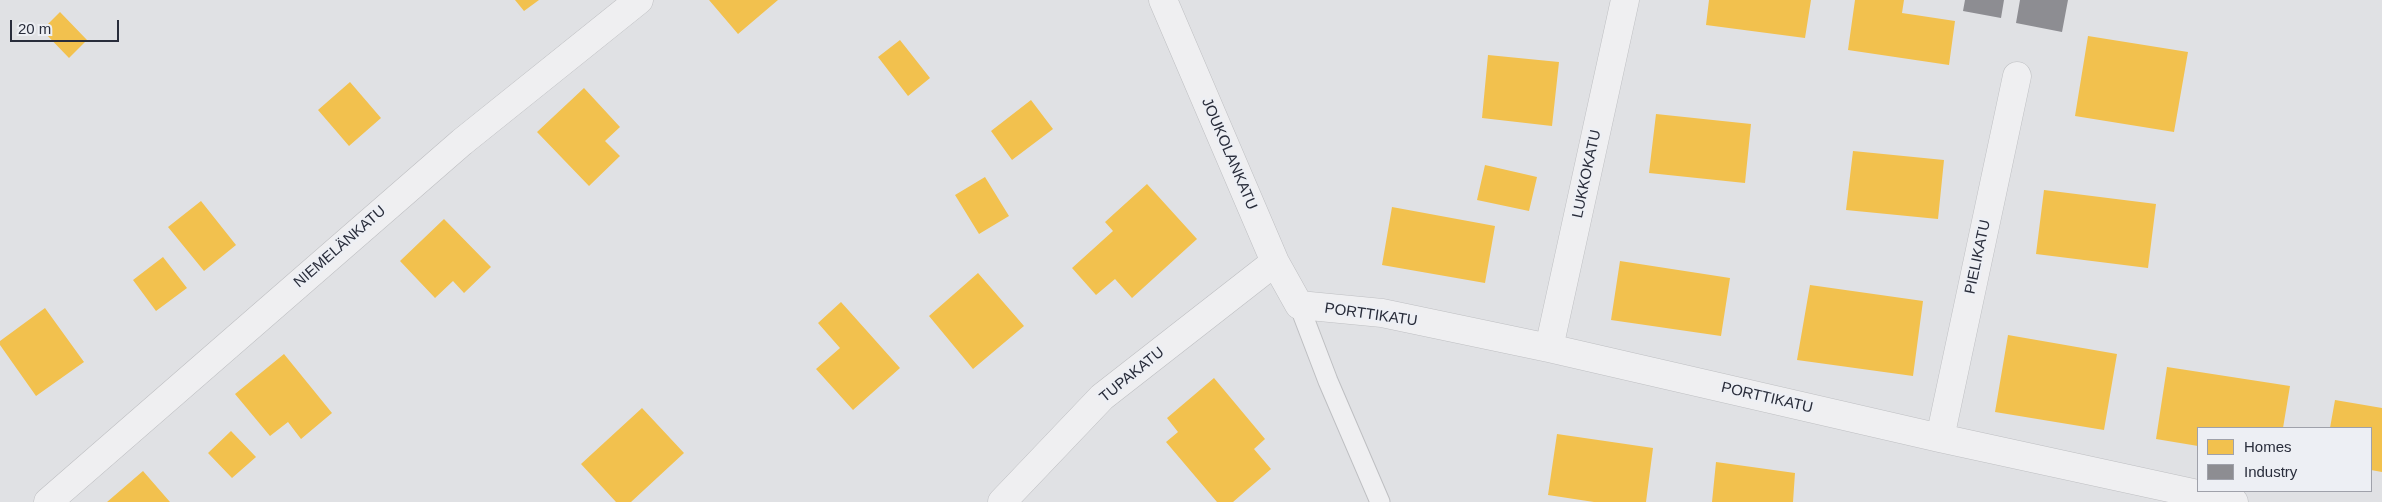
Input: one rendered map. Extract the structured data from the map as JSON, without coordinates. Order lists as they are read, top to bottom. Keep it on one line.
{"streets":{"street":["JOUKOLANKATU","LUKKOKATU","NIEMELÄNKATU","PIELIKATU","PORTTIKATU","TUPAKATU"]},"crossings":[["JOUKOLANKATU","PORTTIKATU"],["JOUKOLANKATU","TUPAKATU"],["LUKKOKATU","PORTTIKATU"],["PIELIKATU","PORTTIKATU"]],"legend":["Homes","Industry"],"scale_bar":"20 m"}
